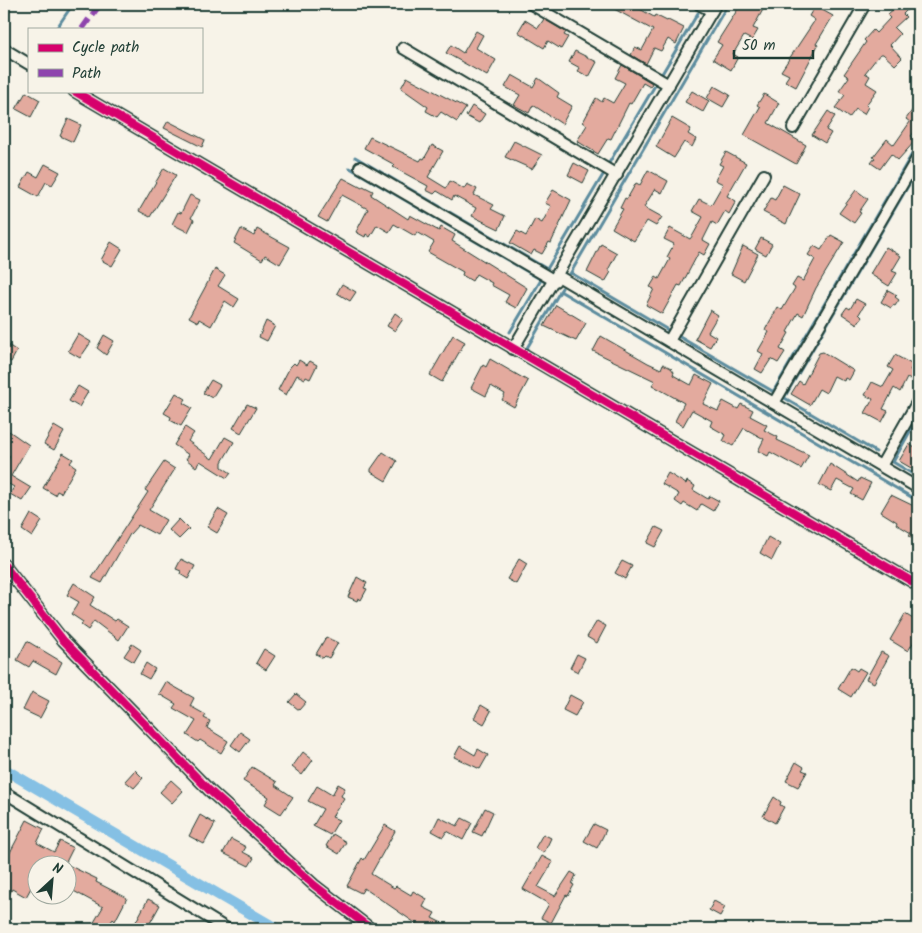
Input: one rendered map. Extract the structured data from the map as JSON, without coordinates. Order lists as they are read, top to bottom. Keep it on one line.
{"legend":["Cycle path","Path"],"scale_bar":"50 m","north":"top right"}
